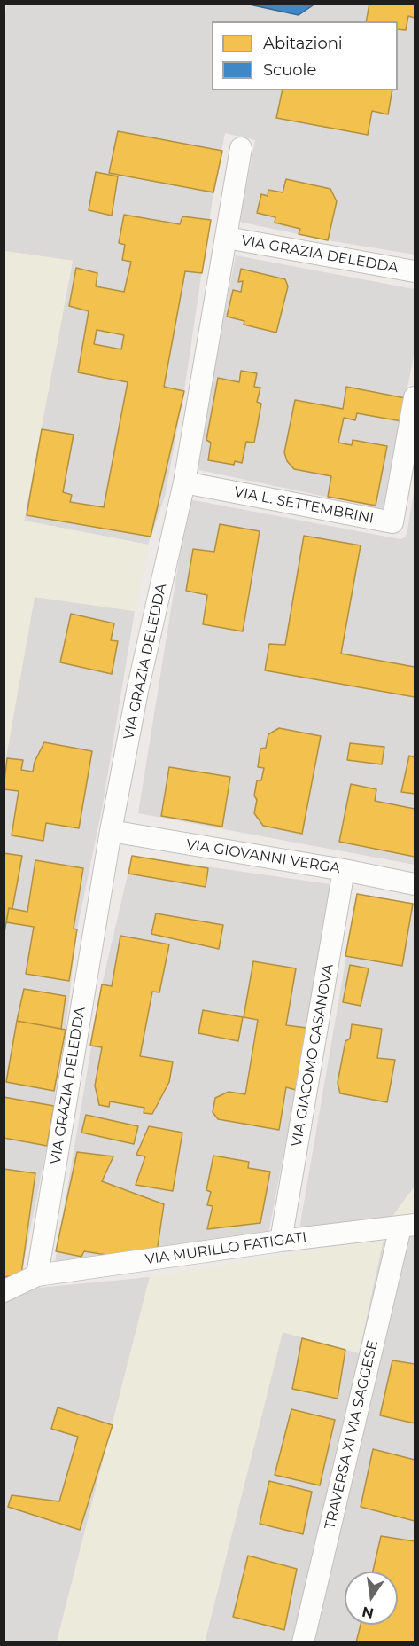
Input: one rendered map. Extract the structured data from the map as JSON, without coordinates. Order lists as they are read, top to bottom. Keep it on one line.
{"streets":{"street":["VIA GRAZIA DELEDDA","VIA L. SETTEMBRINI","VIA GIOVANNI VERGA","VIA GIACOMO CASANOVA","VIA MURILLO FATIGATI","TRAVERSA XI VIA SAGGESE"]},"crossings":[["VIA GRAZIA DELEDDA","VIA L. SETTEMBRINI"],["VIA GRAZIA DELEDDA","VIA GIOVANNI VERGA"],["VIA GRAZIA DELEDDA","VIA MURILLO FATIGATI"],["VIA GIOVANNI VERGA","VIA GIACOMO CASANOVA"],["VIA GIACOMO CASANOVA","VIA MURILLO FATIGATI"],["VIA MURILLO FATIGATI","TRAVERSA XI VIA SAGGESE"]],"legend":["Abitazioni","Scuole"],"north":"bottom"}
